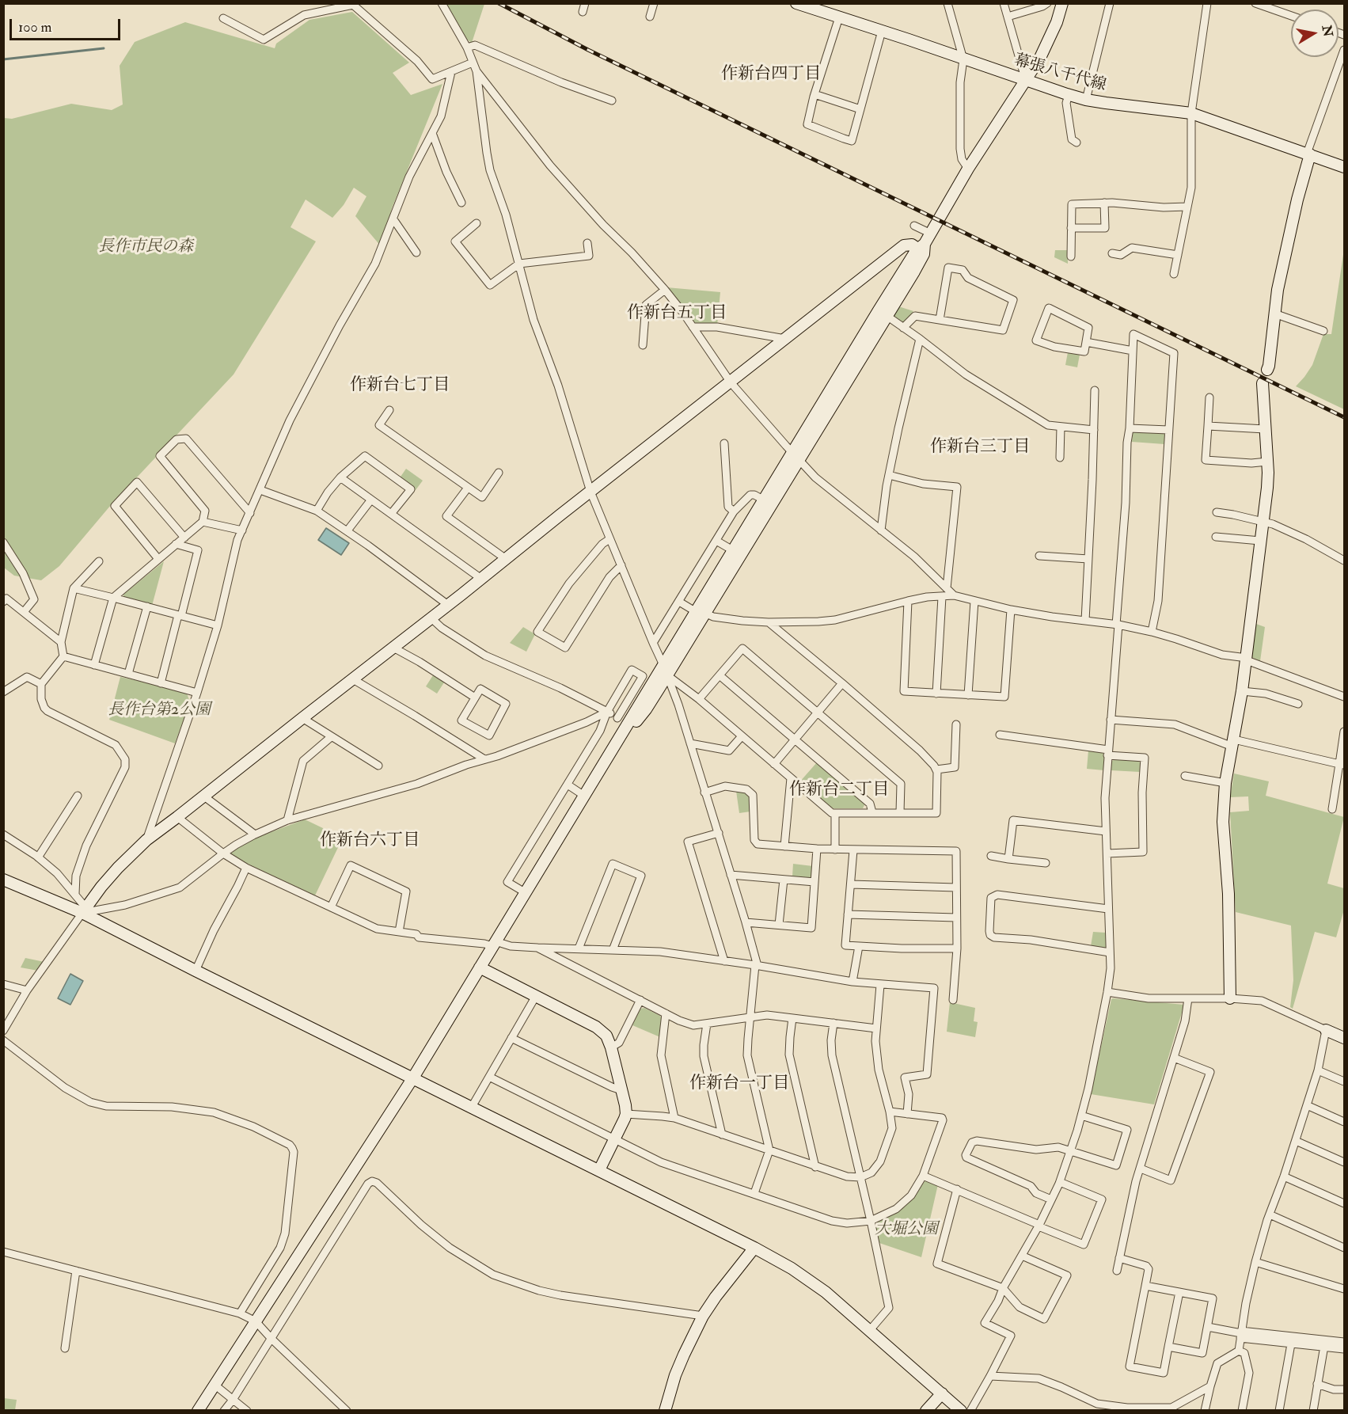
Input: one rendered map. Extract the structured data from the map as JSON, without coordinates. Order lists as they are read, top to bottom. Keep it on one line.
{"streets":{"street":["幕張八千代線"]},"districts":["作新台四丁目","作新台五丁目","作新台七丁目","作新台三丁目","作新台二丁目","作新台六丁目","作新台一丁目"],"parks":["長作市民の森","長作台第2公園","大堀公園"],"scale_bar":"100 m","north":"right"}
